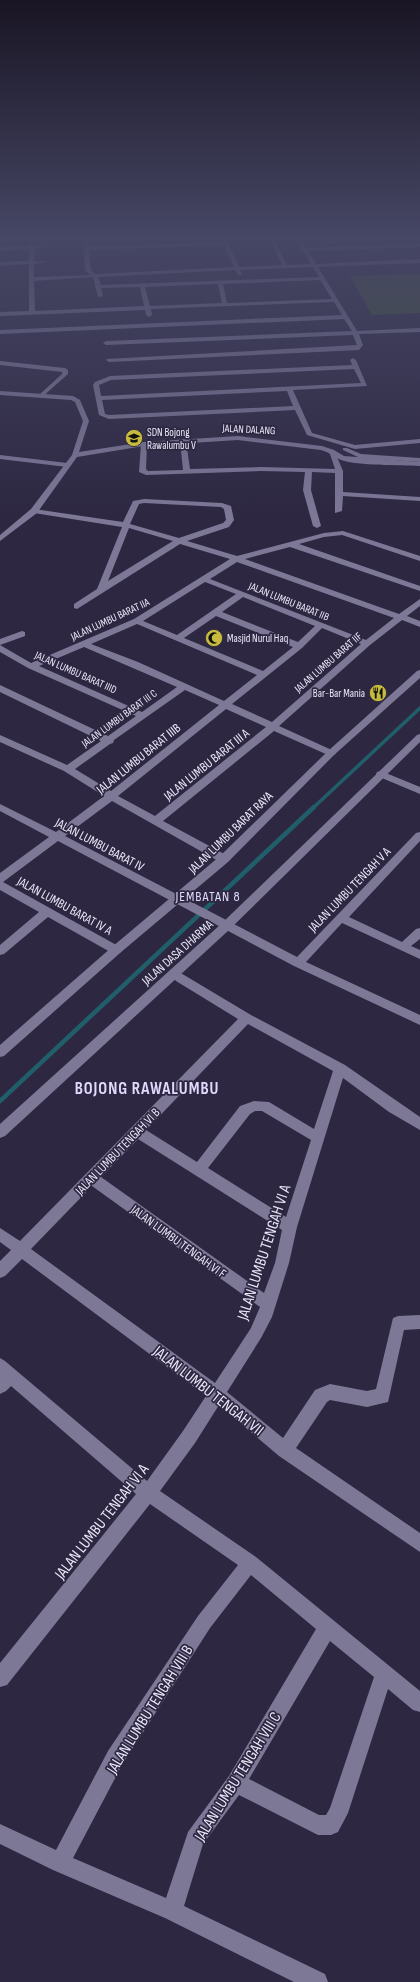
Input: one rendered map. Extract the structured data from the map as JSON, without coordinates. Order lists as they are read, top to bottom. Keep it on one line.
{"streets":{"street":["JALAN DALANG","JALAN LUMBU BARAT IIB","JALAN LUMBU BARAT IIA","JALAN LUMBU BARAT IIF","JALAN LUMBU BARAT IIID","JALAN LUMBU BARAT III C","JALAN LUMBU BARAT IIIB","JALAN LUMBU BARAT III A","JALAN LUMBU BARAT RAYA","JALAN LUMBU BARAT IV","JALAN LUMBU TENGAH V A","JALAN LUMBU BARAT IV A","JALAN DASA DHARMA","JALAN LUMBU TENGAH VI B","JALAN LUMBU TENGAH VI F","JALAN LUMBU TENGAH VI A","JALAN LUMBU TENGAH VII","JALAN LUMBU TENGAH VIII B","JALAN LUMBU TENGAH VIII C"]},"crossings":[["JALAN LUMBU BARAT IIB","JALAN LUMBU BARAT IIA"],["JALAN LUMBU BARAT IIB","JALAN LUMBU BARAT IIF"],["JALAN LUMBU BARAT IIB","JALAN LUMBU BARAT IIIB"],["JALAN LUMBU BARAT IIA","JALAN LUMBU BARAT IIID"],["JALAN LUMBU BARAT IIF","JALAN LUMBU BARAT III A"],["JALAN LUMBU BARAT IIID","JALAN LUMBU BARAT III C"],["JALAN LUMBU BARAT IIIB","JALAN LUMBU BARAT IV"],["JALAN LUMBU BARAT RAYA","JALAN LUMBU BARAT IV"],["JALAN LUMBU BARAT RAYA","JALAN LUMBU BARAT IV A"],["JALAN LUMBU BARAT IV","JALAN LUMBU TENGAH V A"],["JALAN LUMBU BARAT IV","JALAN DASA DHARMA"],["JALAN LUMBU TENGAH VI B","JALAN LUMBU TENGAH VI F"],["JALAN LUMBU TENGAH VI B","JALAN LUMBU TENGAH VII"],["JALAN LUMBU TENGAH VI F","JALAN LUMBU TENGAH VI A"],["JALAN LUMBU TENGAH VI A","JALAN LUMBU TENGAH VII"]],"districts":["JEMBATAN 8","BOJONG RAWALUMBU"],"places":{"school or university":["SDN Bojong Rawalumbu V"],"mosque":["Masjid Nurul Haq"],"restaurant":["Bar-Bar Mania"]}}
